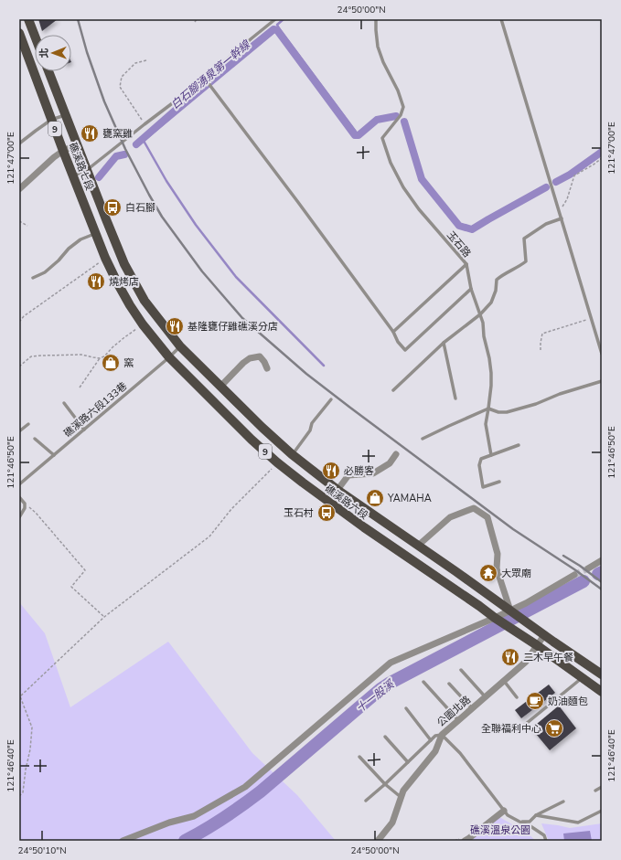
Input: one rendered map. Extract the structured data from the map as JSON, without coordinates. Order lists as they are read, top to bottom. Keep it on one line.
{"streets":{"main road":["9","礁溪路七段","礁溪路六段"],"street":["公園北路"],"lane":["玉石路","礁溪路六段133巷"]},"crossings":[["礁溪路七段","礁溪路六段"],["礁溪路六段133巷","礁溪路六段"],["礁溪路六段","公園北路"]],"water":["白石腳湧泉第一幹線","十一股溪"],"parks":["礁溪溫泉公園"],"places":{"restaurant":["甕窯雞","燒烤店","基隆甕仔雞礁溪分店","必勝客","二木早午餐"],"bus stop":["白石腳","玉石村"],"shop":["窯","YAMAHA"],"temple":["大眾廟"],"cafe":["奶油麵包"],"supermarket":["全聯福利中心"]},"north":"left","coordinates":["24°50'00\"N","121°47'00\"E","121°46'50\"E","121°46'40\"E","24°50'10\"N"]}
